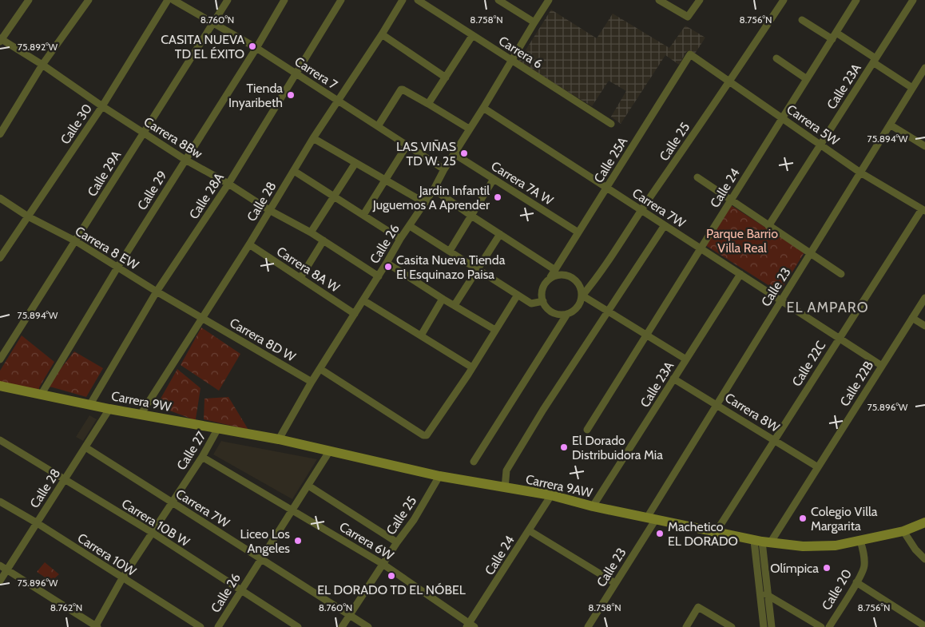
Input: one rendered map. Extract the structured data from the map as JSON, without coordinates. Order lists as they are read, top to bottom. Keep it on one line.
{"streets":{"main road":["Carrera 9W","Carrera 9AW"],"street":["Carrera 6","Carrera 7","Calle 23A","Calle 30","Carrera 5W","Carrera 8Bw","Calle 25","Calle 25A","Calle 29A","Carrera 7A W","Calle 24","Calle 29","Calle 28A","Calle 28","Carrera 7W","Calle 26","Carrera 8 EW","Carrera 8A W","Calle 23","Carrera 8D W","Calle 22C","Calle 22B","Carrera 8W","Calle 27","Carrera 10B W","Carrera 6W","Carrera 10W","Calle 20"]},"crossings":[["Carrera 6","Calle 26"],["Carrera 7","Calle 29A"],["Carrera 7","Calle 29"],["Carrera 7","Calle 28A"],["Carrera 7","Calle 28"],["Carrera 7","Calle 26"],["Calle 23A","Carrera 5W"],["Calle 23A","Carrera 7W"],["Calle 23A","Carrera 8W"],["Calle 23A","Carrera 9AW"],["Calle 30","Carrera 8Bw"],["Calle 30","Carrera 8 EW"],["Carrera 5W","Calle 25"],["Carrera 5W","Calle 25A"],["Carrera 5W","Calle 24"],["Carrera 5W","Calle 23"],["Carrera 5W","Calle 22C"],["Carrera 8Bw","Calle 29A"],["Carrera 8Bw","Calle 29"],["Carrera 8Bw","Calle 28A"],["Carrera 8Bw","Calle 28"],["Carrera 8Bw","Calle 26"],["Calle 25","Calle 25A"],["Calle 25","Carrera 7W"],["Calle 25","Carrera 9AW"],["Calle 25","Carrera 6W"],["Calle 25A","Carrera 7A W"],["Calle 25A","Carrera 7W"],["Calle 29A","Carrera 8 EW"],["Carrera 7A W","Calle 26"],["Calle 24","Carrera 7W"],["Calle 24","Carrera 9AW"],["Calle 24","Carrera 6W"],["Calle 29","Carrera 8 EW"],["Calle 29","Carrera 9W"],["Calle 28A","Carrera 8 EW"],["Calle 28A","Carrera 9W"],["Calle 28","Carrera 7W"],["Calle 28","Carrera 8 EW"],["Calle 28","Carrera 8A W"],["Calle 28","Carrera 8D W"],["Calle 28","Carrera 9W"],["Calle 28","Carrera 10B W"],["Calle 28","Carrera 10W"],["Carrera 7W","Calle 26"],["Carrera 7W","Calle 23"],["Carrera 7W","Calle 22C"],["Carrera 7W","Calle 22B"],["Carrera 7W","Calle 27"],["Calle 26","Carrera 8A W"],["Calle 26","Carrera 8D W"],["Calle 26","Carrera 9W"],["Calle 26","Carrera 9AW"],["Calle 26","Carrera 10B W"],["Calle 26","Carrera 6W"],["Carrera 8 EW","Carrera 8D W"],["Calle 23","Carrera 8W"],["Calle 23","Carrera 9AW"],["Calle 22C","Carrera 8W"],["Calle 22C","Carrera 9AW"],["Calle 22B","Carrera 8W"],["Calle 22B","Carrera 9AW"],["Carrera 9W","Calle 27"],["Carrera 9W","Carrera 9AW"],["Calle 27","Carrera 10B W"],["Calle 27","Carrera 6W"],["Calle 27","Carrera 10W"],["Carrera 9AW","Calle 20"]],"districts":["EL AMPARO"],"parks":["Parque Barrio Villa Real"],"places":["CASITA NUEVA TD EL ÉXITO","Tienda Inyaribeth","LAS VIÑAS TD W. 25","Jardin Infantil Juguemos A Aprender","Casita Nueva Tienda El Esquinazo Paisa","El Dorado Distribuidora Mia","Colegio Villa Margarita","Machetico EL DORADO","Liceo Los Angeles","Olímpica","EL DORADO TD EL NÓBEL"],"coordinates":["8.760°N","8.758°N","8.756°N","75.892°W","75.894°W","75.896°W","8.762°N"]}
